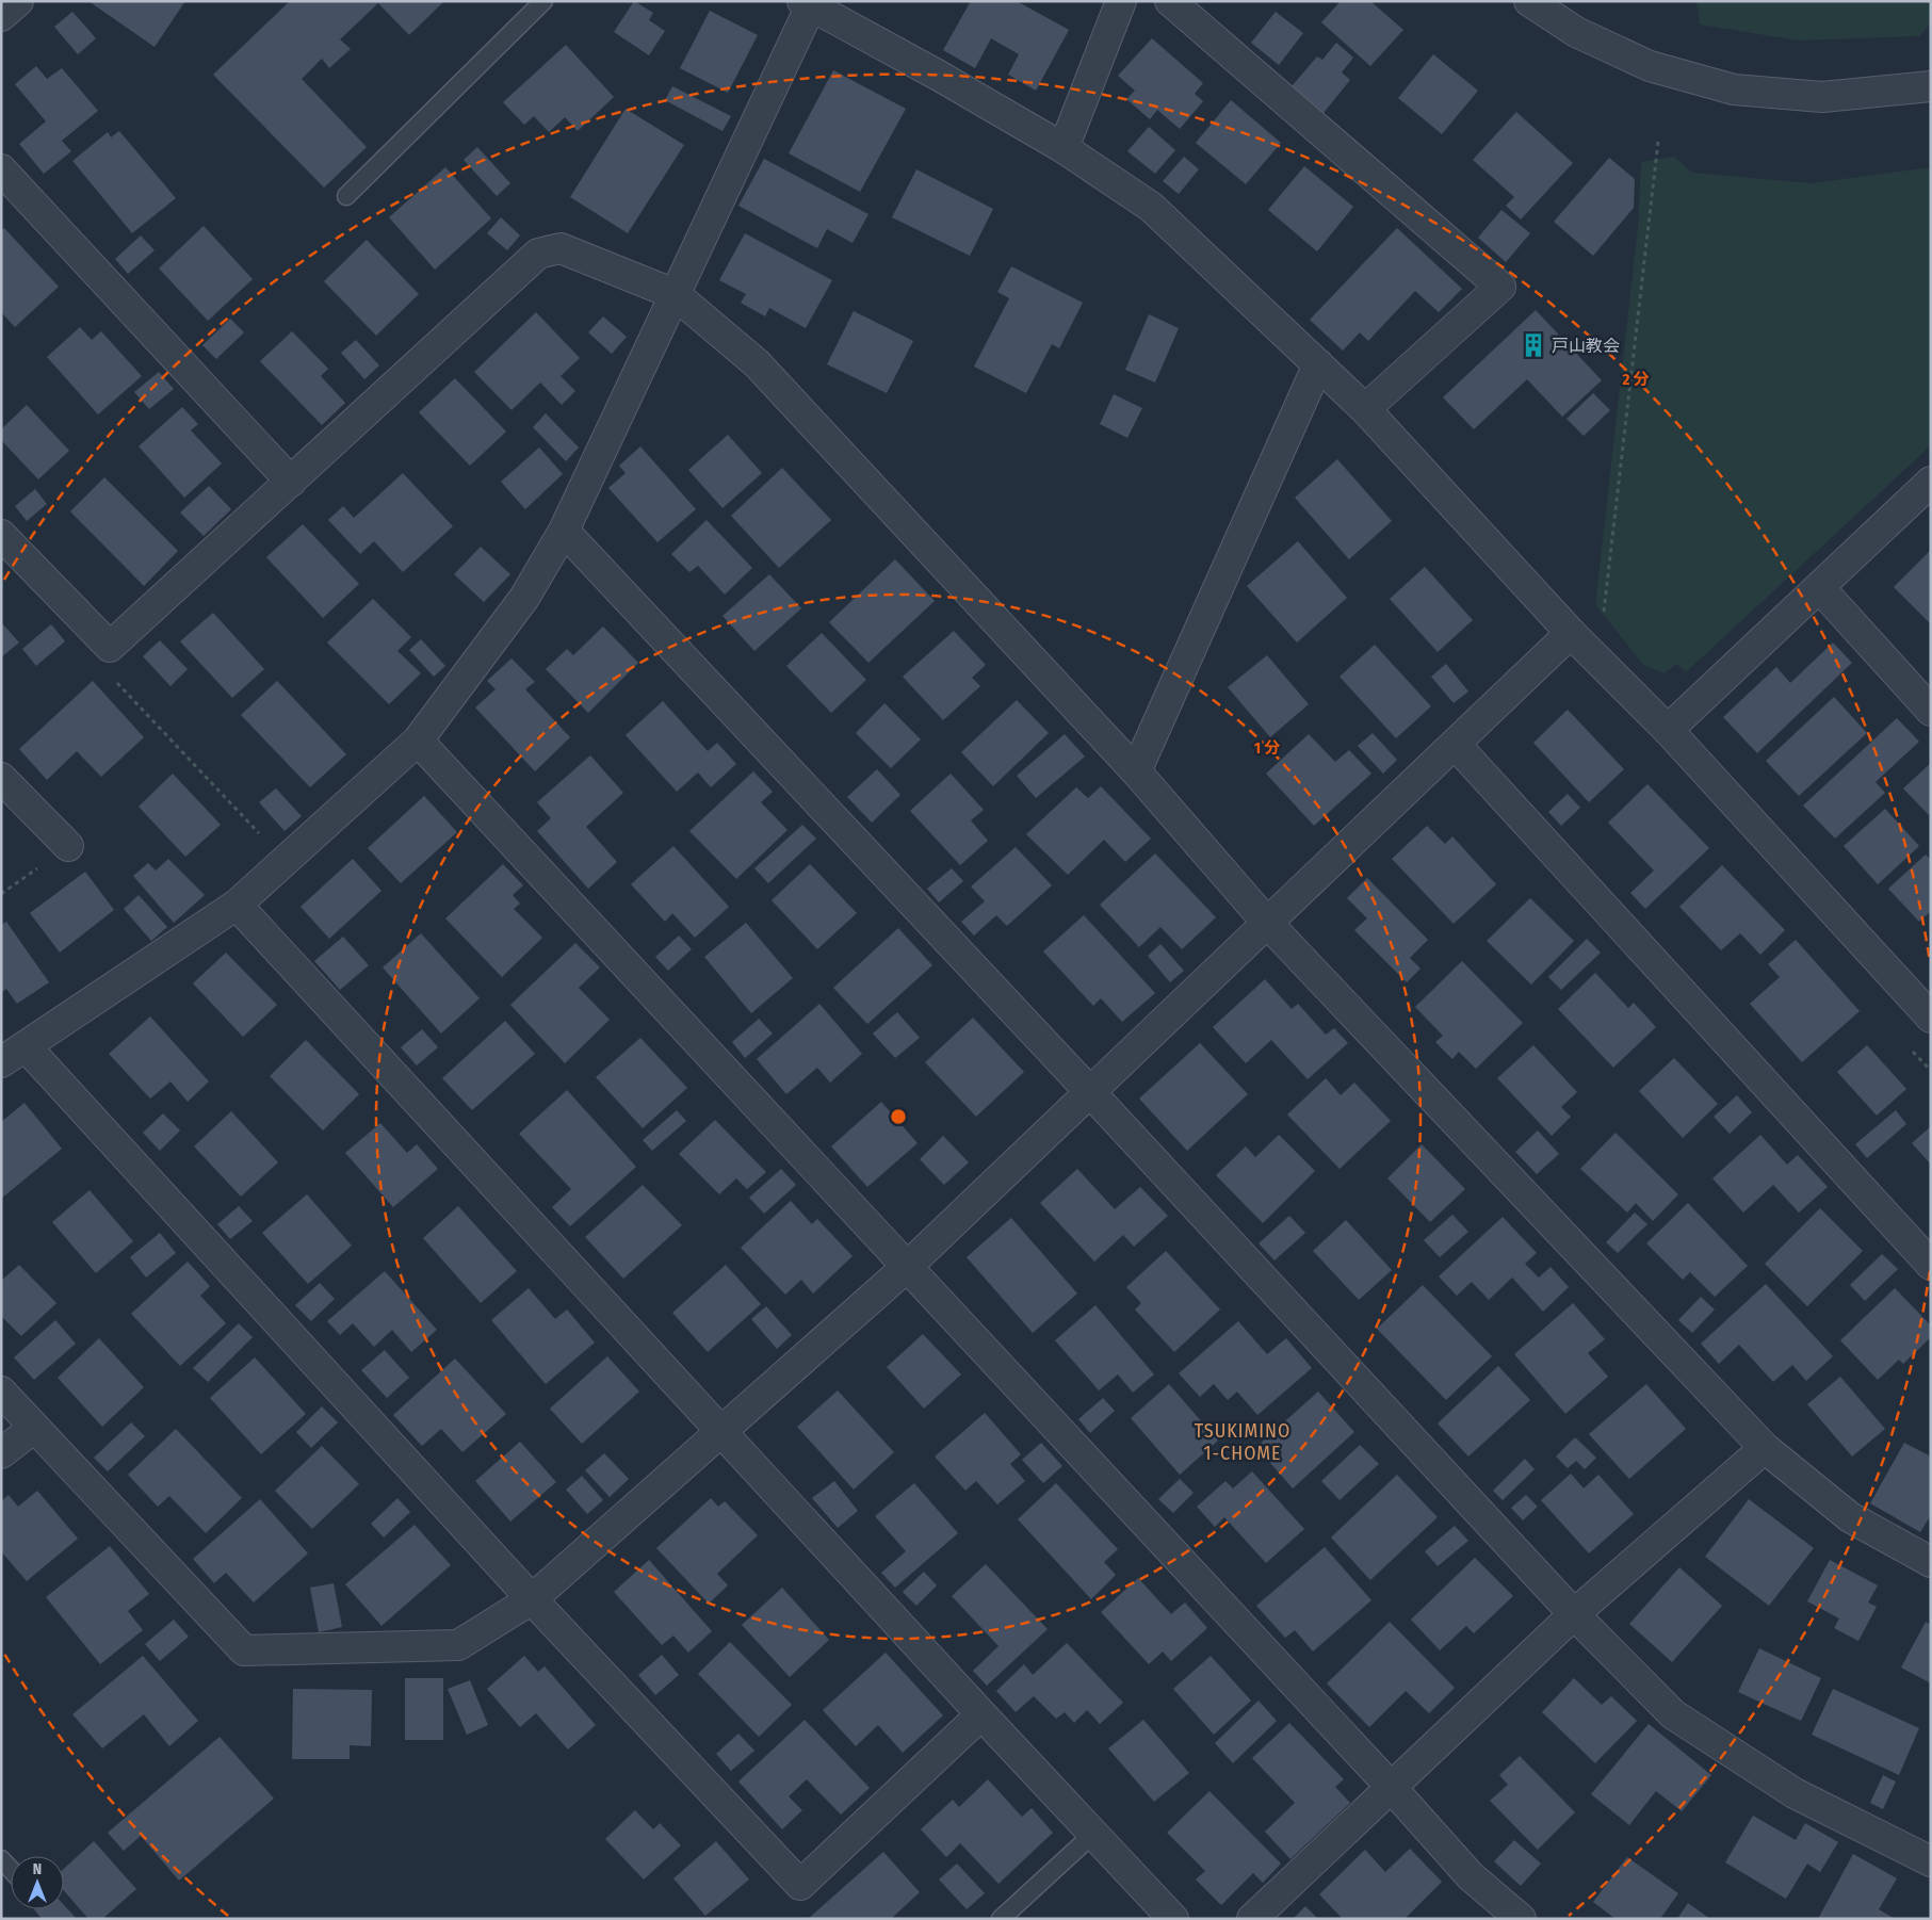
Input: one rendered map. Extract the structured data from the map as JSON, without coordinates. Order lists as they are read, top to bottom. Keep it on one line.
{"districts":["TSUKIMINO 1-CHOME"],"places":{"building":["戸山教会"]},"north":"top","rings":["2 分","1 分"]}
